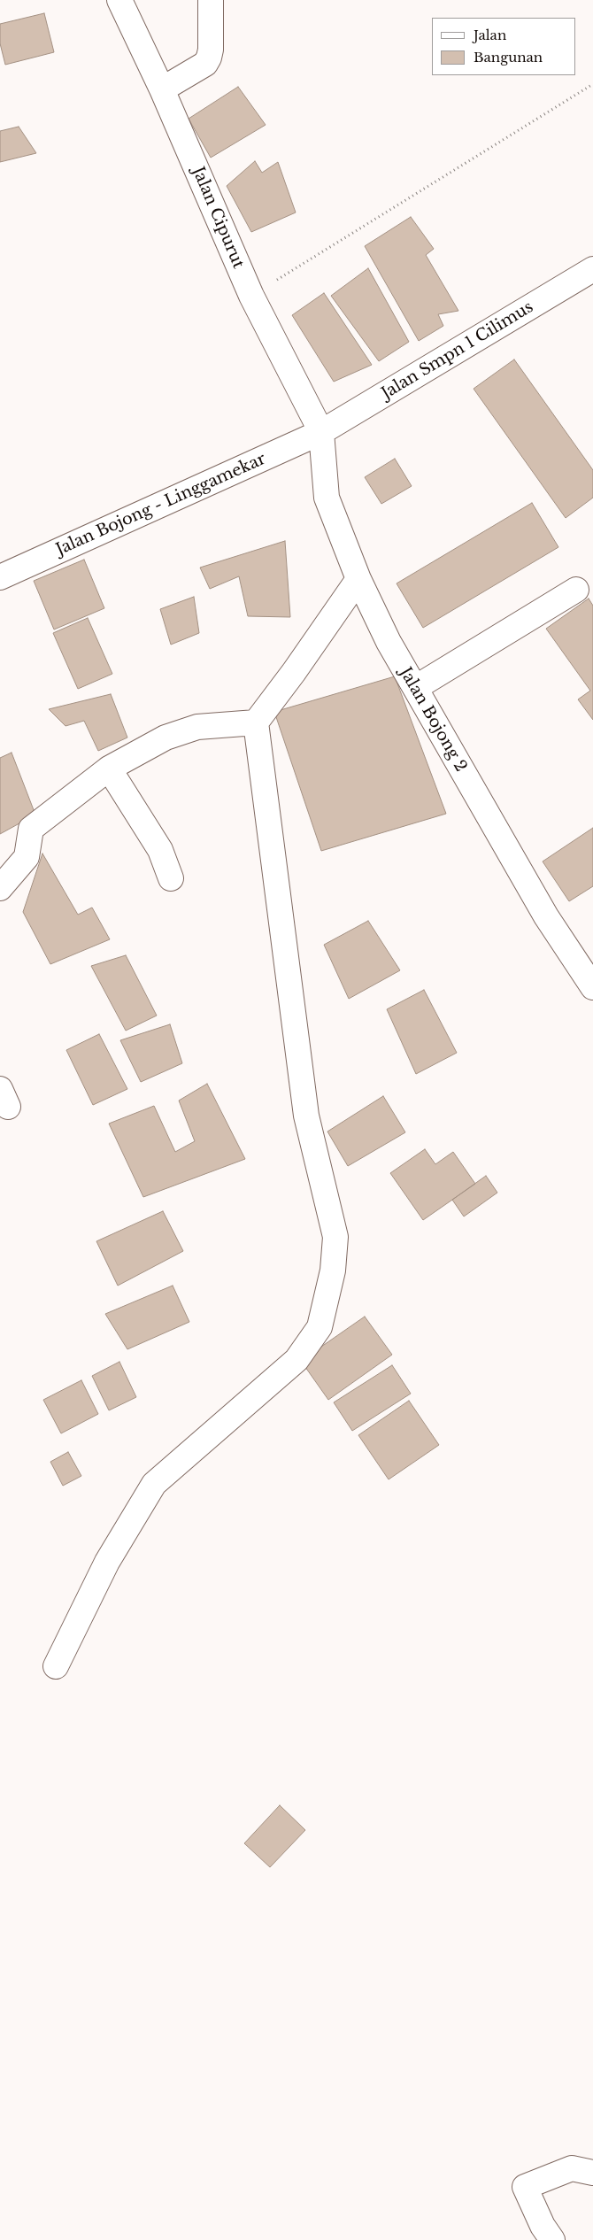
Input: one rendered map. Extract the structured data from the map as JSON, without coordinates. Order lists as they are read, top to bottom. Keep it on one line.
{"streets":{"street":["Jalan Cipurut","Jalan Smpn 1 Cilimus","Jalan Bojong - Linggamekar","Jalan Bojong 2"]},"crossings":[["Jalan Cipurut","Jalan Smpn 1 Cilimus"],["Jalan Cipurut","Jalan Bojong - Linggamekar"],["Jalan Cipurut","Jalan Bojong 2"],["Jalan Smpn 1 Cilimus","Jalan Bojong - Linggamekar"],["Jalan Smpn 1 Cilimus","Jalan Bojong 2"],["Jalan Bojong - Linggamekar","Jalan Bojong 2"]],"legend":["Jalan","Bangunan"]}
